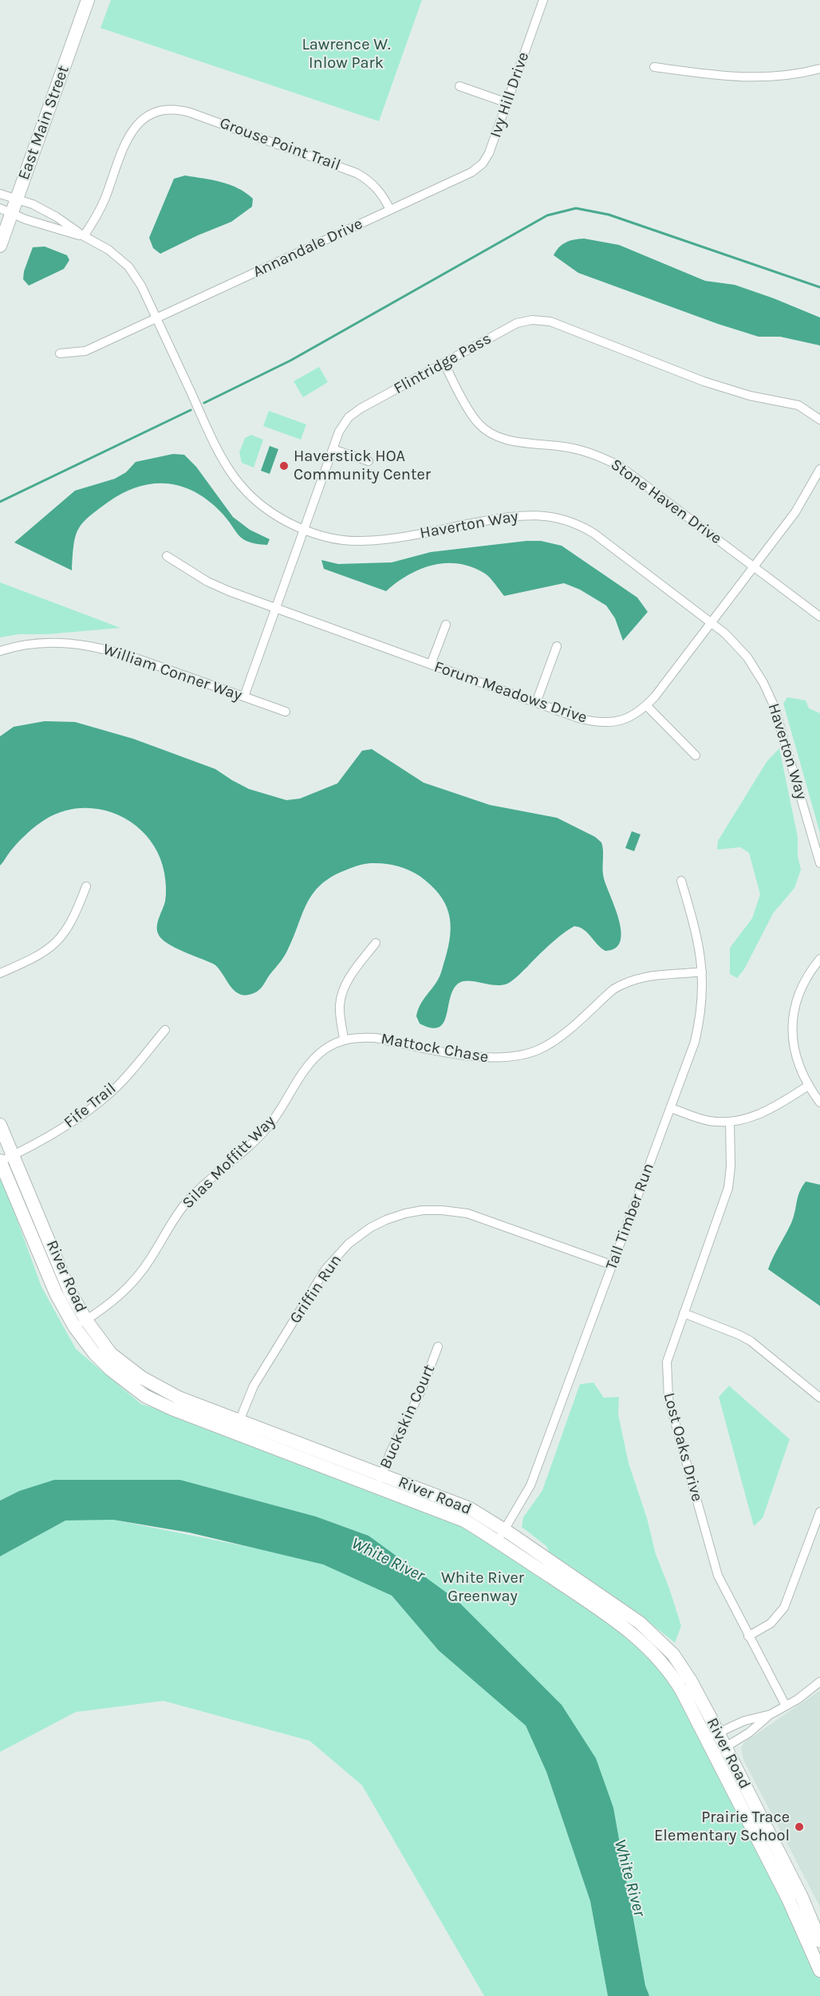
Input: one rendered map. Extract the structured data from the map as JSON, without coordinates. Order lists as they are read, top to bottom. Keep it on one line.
{"streets":{"main road":["East Main Street","River Road"],"street":["Ivy Hill Drive","Grouse Point Trail","Annandale Drive","Flintridge Pass","Stone Haven Drive","Haverton Way","William Conner Way","Forum Meadows Drive","Mattock Chase","Fife Trail","Silas Moffitt Way","Tall Timber Run","Griffin Run","Buckskin Court","Lost Oaks Drive"]},"crossings":[["Ivy Hill Drive","Annandale Drive"],["East Main Street","Haverton Way"],["Grouse Point Trail","Annandale Drive"],["Grouse Point Trail","Haverton Way"],["Annandale Drive","Haverton Way"],["Flintridge Pass","Stone Haven Drive"],["Flintridge Pass","Haverton Way"],["Flintridge Pass","William Conner Way"],["Flintridge Pass","Forum Meadows Drive"],["Stone Haven Drive","Forum Meadows Drive"],["Haverton Way","Forum Meadows Drive"],["Mattock Chase","Silas Moffitt Way"],["Mattock Chase","Tall Timber Run"],["Fife Trail","River Road"],["Silas Moffitt Way","River Road"],["Tall Timber Run","River Road"],["Tall Timber Run","Griffin Run"],["River Road","Griffin Run"],["River Road","Buckskin Court"]],"water":["White River"],"parks":["Lawrence W. Inlow Park","White River Greenway"],"places":["Haverstick HOA Community Center","Prairie Trace Elementary School"]}
